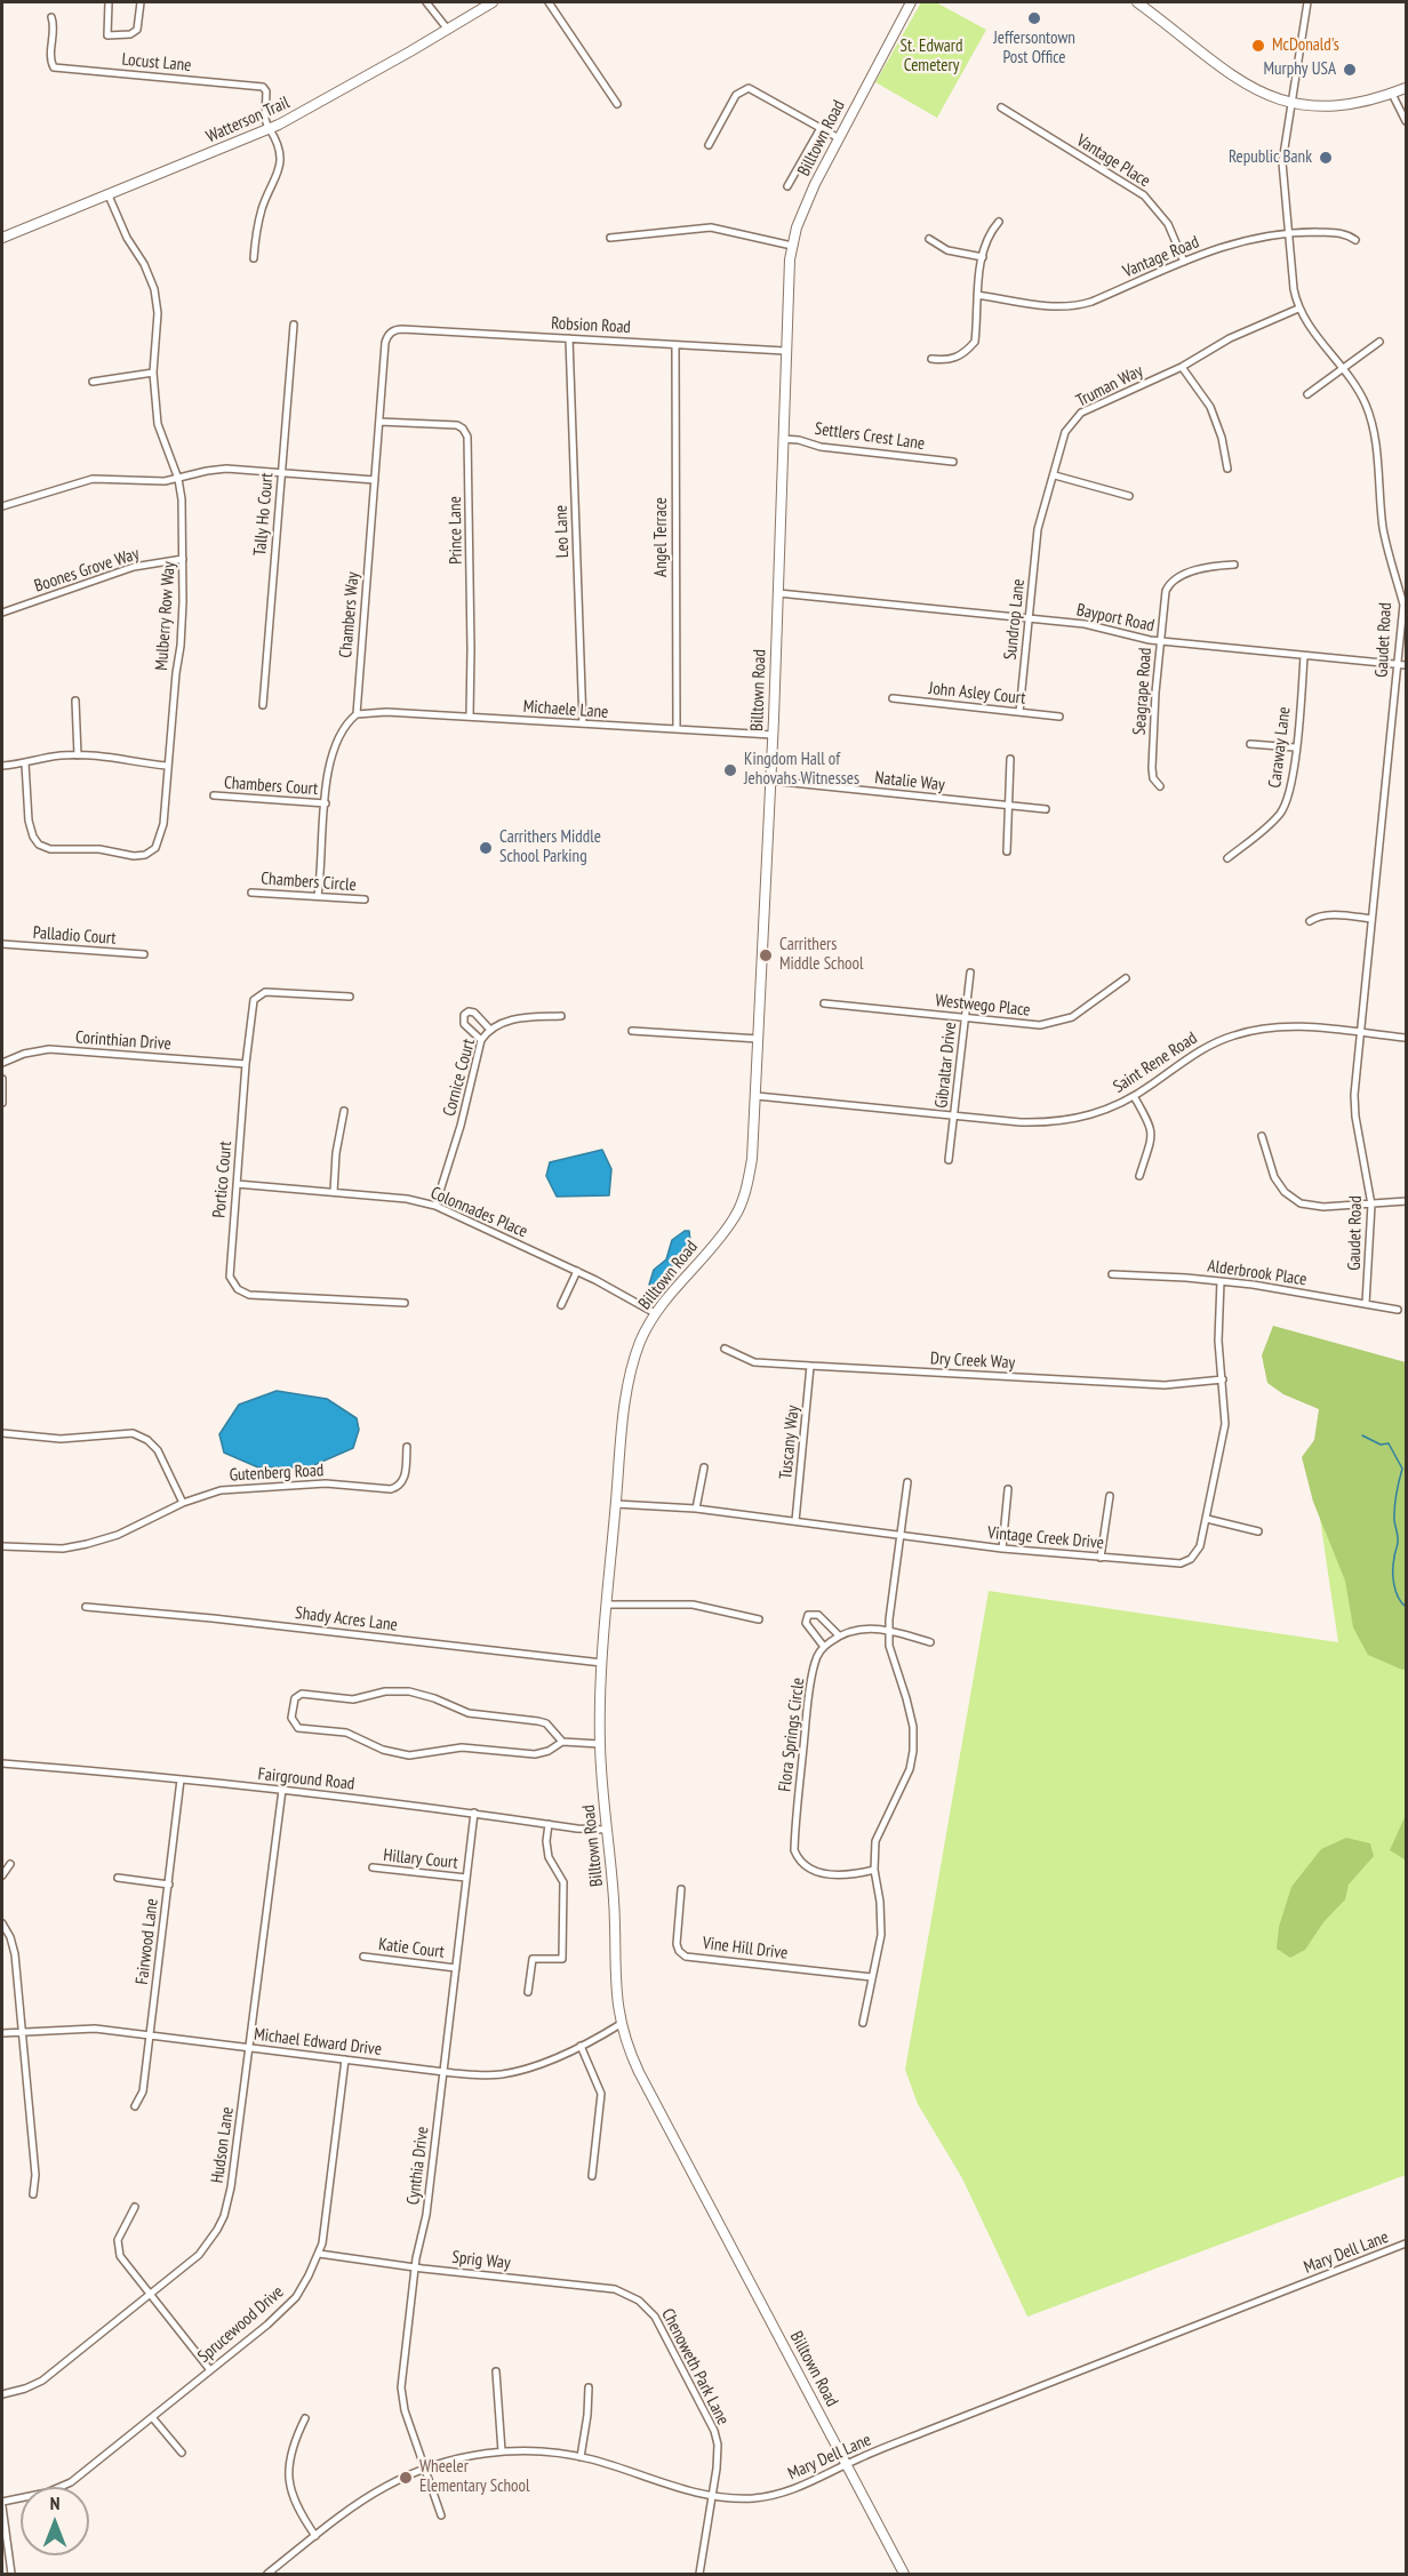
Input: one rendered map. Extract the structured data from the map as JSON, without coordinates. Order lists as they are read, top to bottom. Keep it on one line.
{"streets":{"main road":["Watterson Trail","Billtown Road"],"street":["Locust Lane","Vantage Place","Vantage Road","Robsion Road","Truman Way","Settlers Crest Lane","Tally Ho Court","Prince Lane","Leo Lane","Angel Terrace","Boones Grove Way","Chambers Way","Mulberry Row Way","Bayport Road","Sundrop Lane","Gaudet Road","Seagrape Road","John Asley Court","Michaele Lane","Caraway Lane","Natalie Way","Chambers Court","Chambers Circle","Palladio Court","Westwego Place","Corinthian Drive","Saint Rene Road","Gibraltar Drive","Cornice Court","Portico Court","Colonnades Place","Alderbrook Place","Dry Creek Way","Tuscany Way","Gutenberg Road","Vintage Creek Drive","Shady Acres Lane","Flora Springs Circle","Fairground Road","Hillary Court","Fairwood Lane","Katie Court","Vine Hill Drive","Michael Edward Drive","Hudson Lane","Cynthia Drive","Mary Dell Lane","Sprig Way","Sprucewood Drive","Chenoweth Park Lane"]},"crossings":[["Locust Lane","Watterson Trail"],["Watterson Trail","Mulberry Row Way"],["Billtown Road","Robsion Road"],["Billtown Road","Settlers Crest Lane"],["Billtown Road","Bayport Road"],["Billtown Road","Michaele Lane"],["Billtown Road","Natalie Way"],["Billtown Road","Saint Rene Road"],["Billtown Road","Colonnades Place"],["Billtown Road","Vintage Creek Drive"],["Billtown Road","Shady Acres Lane"],["Billtown Road","Fairground Road"],["Billtown Road","Michael Edward Drive"],["Billtown Road","Mary Dell Lane"],["Vantage Place","Vantage Road"],["Vantage Road","Gaudet Road"],["Robsion Road","Leo Lane"],["Robsion Road","Angel Terrace"],["Robsion Road","Chambers Way"],["Truman Way","Sundrop Lane"],["Truman Way","Gaudet Road"],["Prince Lane","Chambers Way"],["Prince Lane","Michaele Lane"],["Leo Lane","Michaele Lane"],["Angel Terrace","Michaele Lane"],["Boones Grove Way","Mulberry Row Way"],["Chambers Way","Michaele Lane"],["Bayport Road","Sundrop Lane"],["Bayport Road","Gaudet Road"],["Bayport Road","Seagrape Road"],["Bayport Road","Caraway Lane"],["Sundrop Lane","John Asley Court"],["Gaudet Road","Saint Rene Road"],["Gaudet Road","Alderbrook Place"],["Westwego Place","Gibraltar Drive"],["Corinthian Drive","Portico Court"],["Saint Rene Road","Gibraltar Drive"],["Cornice Court","Colonnades Place"],["Portico Court","Colonnades Place"],["Alderbrook Place","Vintage Creek Drive"],["Dry Creek Way","Tuscany Way"],["Dry Creek Way","Vintage Creek Drive"],["Tuscany Way","Vintage Creek Drive"],["Fairground Road","Fairwood Lane"],["Fairground Road","Hudson Lane"],["Fairground Road","Cynthia Drive"],["Hillary Court","Cynthia Drive"],["Fairwood Lane","Michael Edward Drive"],["Katie Court","Cynthia Drive"],["Michael Edward Drive","Hudson Lane"],["Michael Edward Drive","Cynthia Drive"],["Michael Edward Drive","Sprucewood Drive"],["Cynthia Drive","Mary Dell Lane"],["Cynthia Drive","Sprig Way"],["Mary Dell Lane","Chenoweth Park Lane"],["Sprig Way","Sprucewood Drive"],["Sprig Way","Chenoweth Park Lane"]],"parks":["St. Edward Cemetery"],"places":["Jeffersontown Post Office","McDonald's","Murphy USA","Republic Bank","Kingdom Hall of Jehovahs Witnesses","Carrithers Middle School Parking","Carrithers Middle School","Wheeler Elementary School"],"north":"top"}
